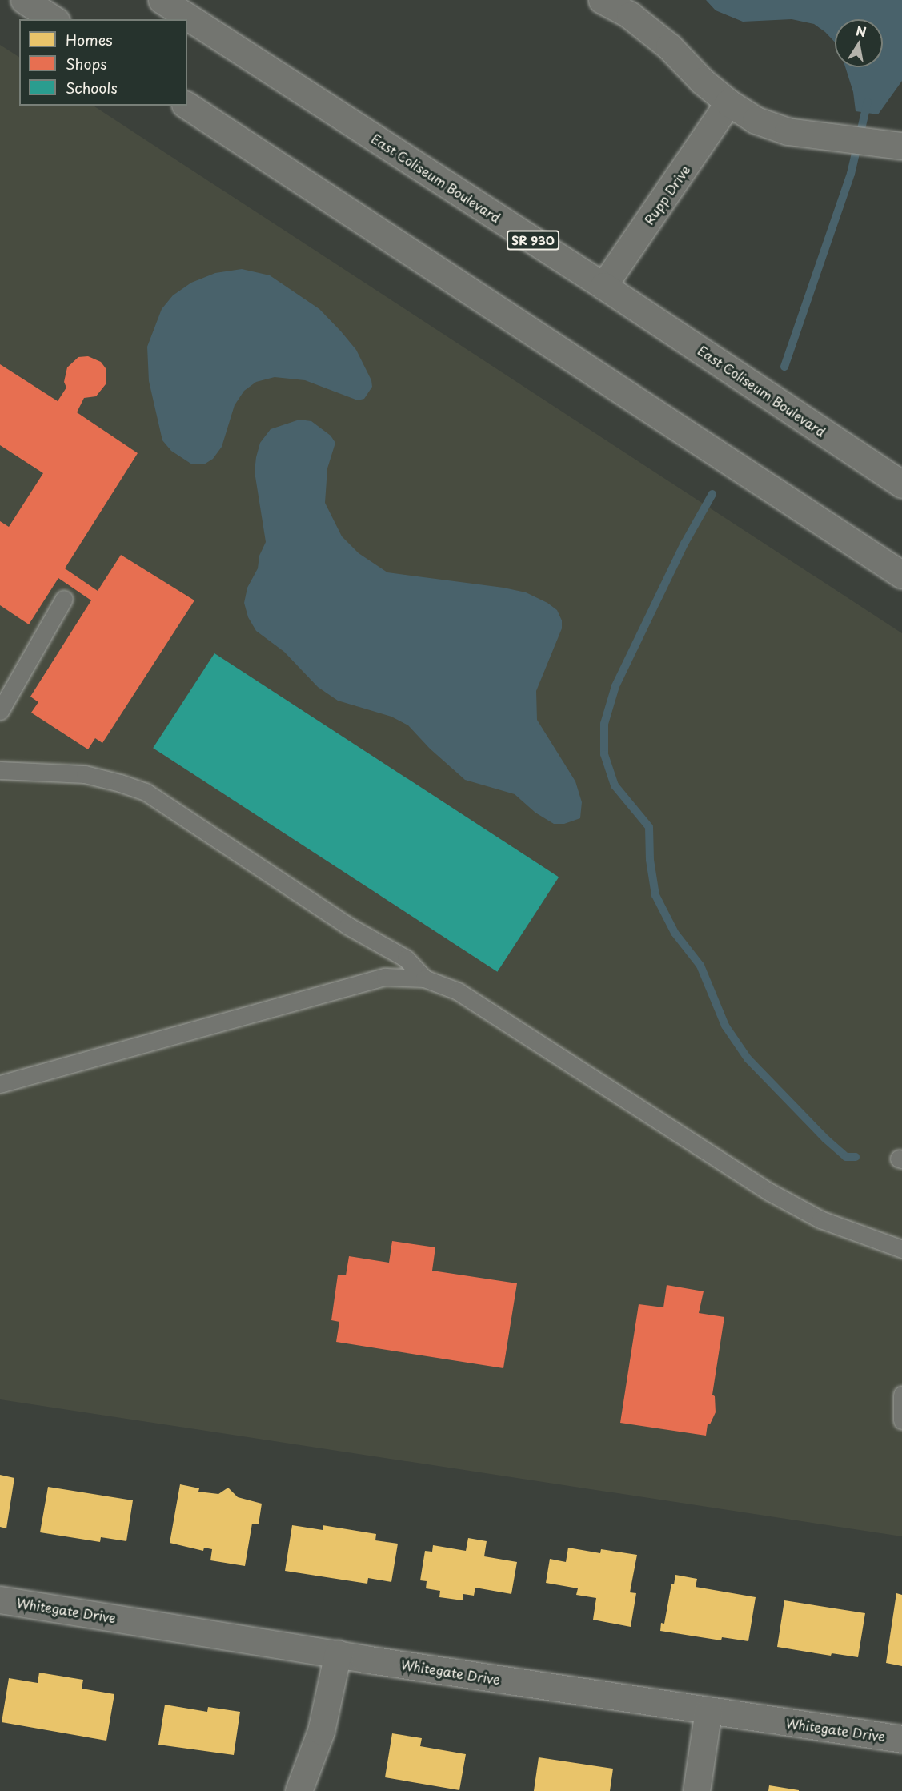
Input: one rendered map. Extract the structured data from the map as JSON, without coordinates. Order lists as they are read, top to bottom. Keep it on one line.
{"streets":{"main road":["East Coliseum Boulevard","Rupp Drive","SR 930","Whitegate Drive"]},"crossings":[["East Coliseum Boulevard","Rupp Drive"]],"legend":["Homes","Shops","Schools"],"north":"top"}
